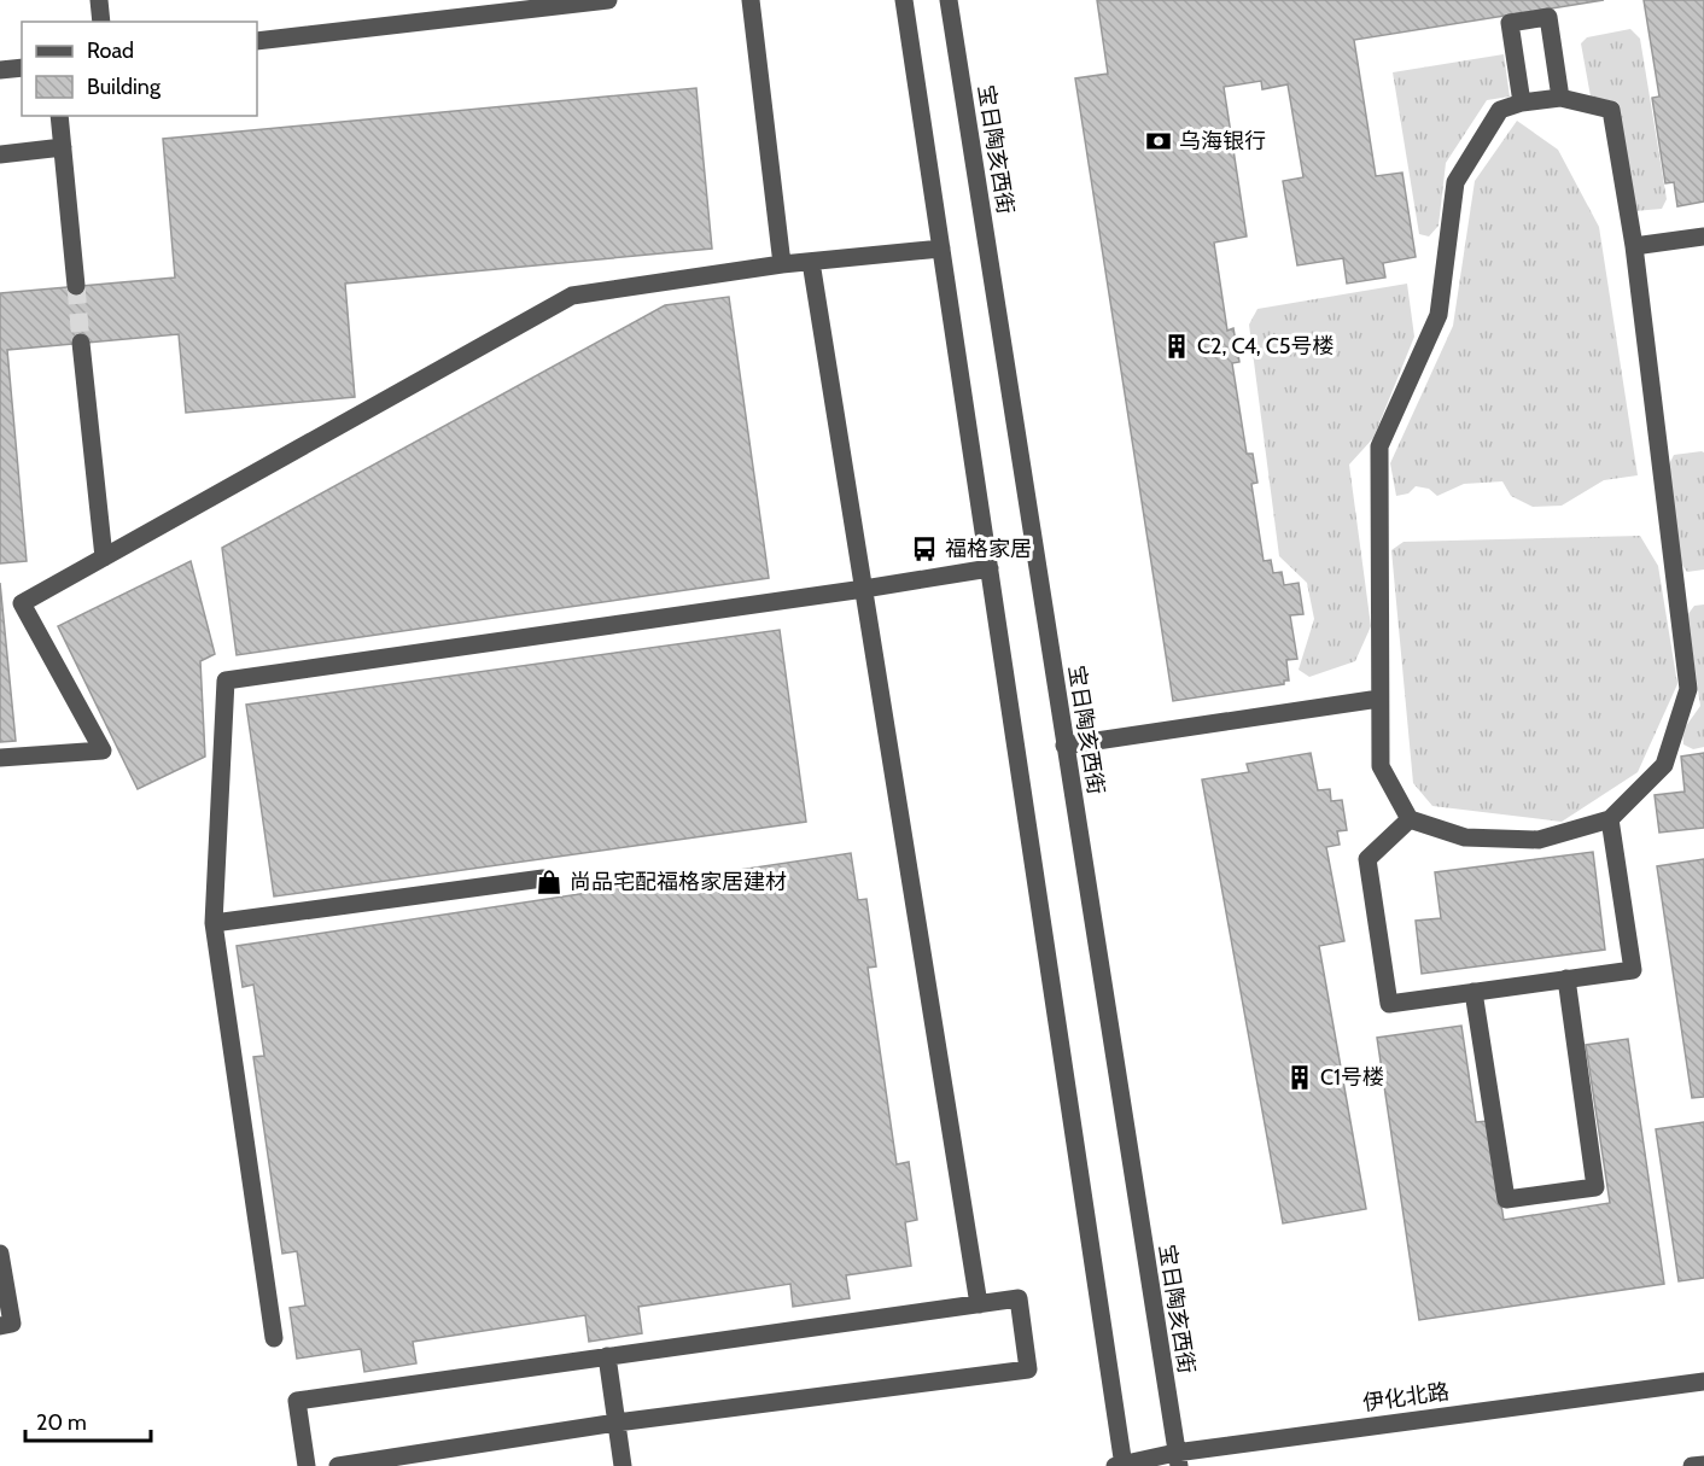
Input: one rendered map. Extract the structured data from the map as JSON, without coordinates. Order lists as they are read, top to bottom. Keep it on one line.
{"streets":{"street":["宝日陶亥西街","伊化北路"]},"crossings":[["宝日陶亥西街","伊化北路"]],"places":{"bank":["乌海银行"],"building":["C2, C4, C5号楼","C1号楼"],"bus stop":["福格家居"],"shop":["尚品宅配福格家居建材"]},"legend":["Road","Building"],"scale_bar":"20 m"}
